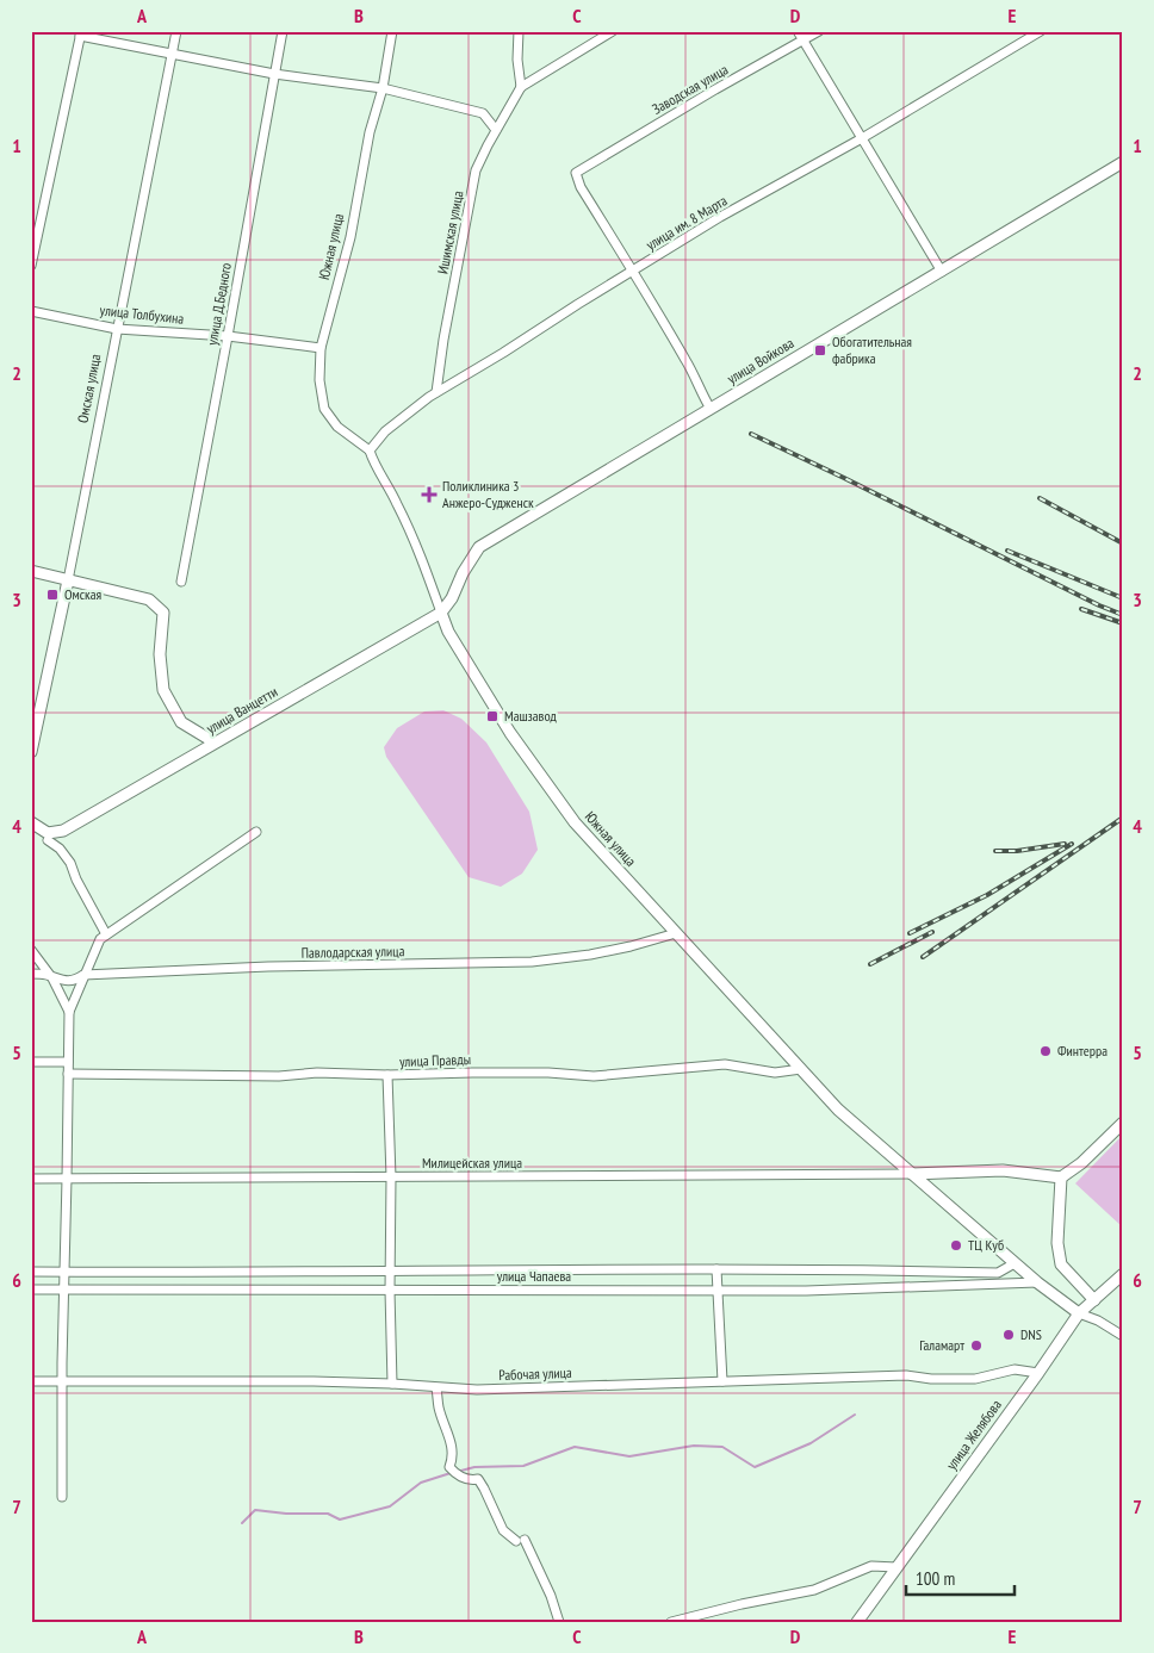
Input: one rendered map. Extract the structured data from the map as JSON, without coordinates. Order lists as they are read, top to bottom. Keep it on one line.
{"streets":{"street":["Заводская улица","улица им. 8 Марта","Ишимская улица","Южная улица","улица Д.Бедного","улица Толбухина","улица Войкова","Омская улица","улица Ванцетти","Павлодарская улица","улица Правды","Милицейская улица","улица Чапаева","Рабочая улица","улица Желябова"]},"crossings":[["Заводская улица","улица им. 8 Марта"],["улица им. 8 Марта","Ишимская улица"],["улица им. 8 Марта","Южная улица"],["Южная улица","улица Толбухина"],["Южная улица","улица Войкова"],["Южная улица","улица Ванцетти"],["Южная улица","Павлодарская улица"],["Южная улица","улица Правды"],["Южная улица","Милицейская улица"],["Южная улица","улица Чапаева"],["Южная улица","улица Желябова"],["улица Д.Бедного","улица Толбухина"],["улица Толбухина","Омская улица"],["улица Войкова","улица Ванцетти"],["Рабочая улица","улица Желябова"]],"places":{"transit":["Обогатительная фабрика","Омская","Машзавод"],"health":["Поликлиника 3 Анжеро-Судженск"],"other":["Финтерра","ТЦ Куб","DNS","Галамарт"]},"scale_bar":"100 m","grid":{"columns":["A","B","C","D","E"],"rows":["1","2","3","4","5","6","7"]}}
